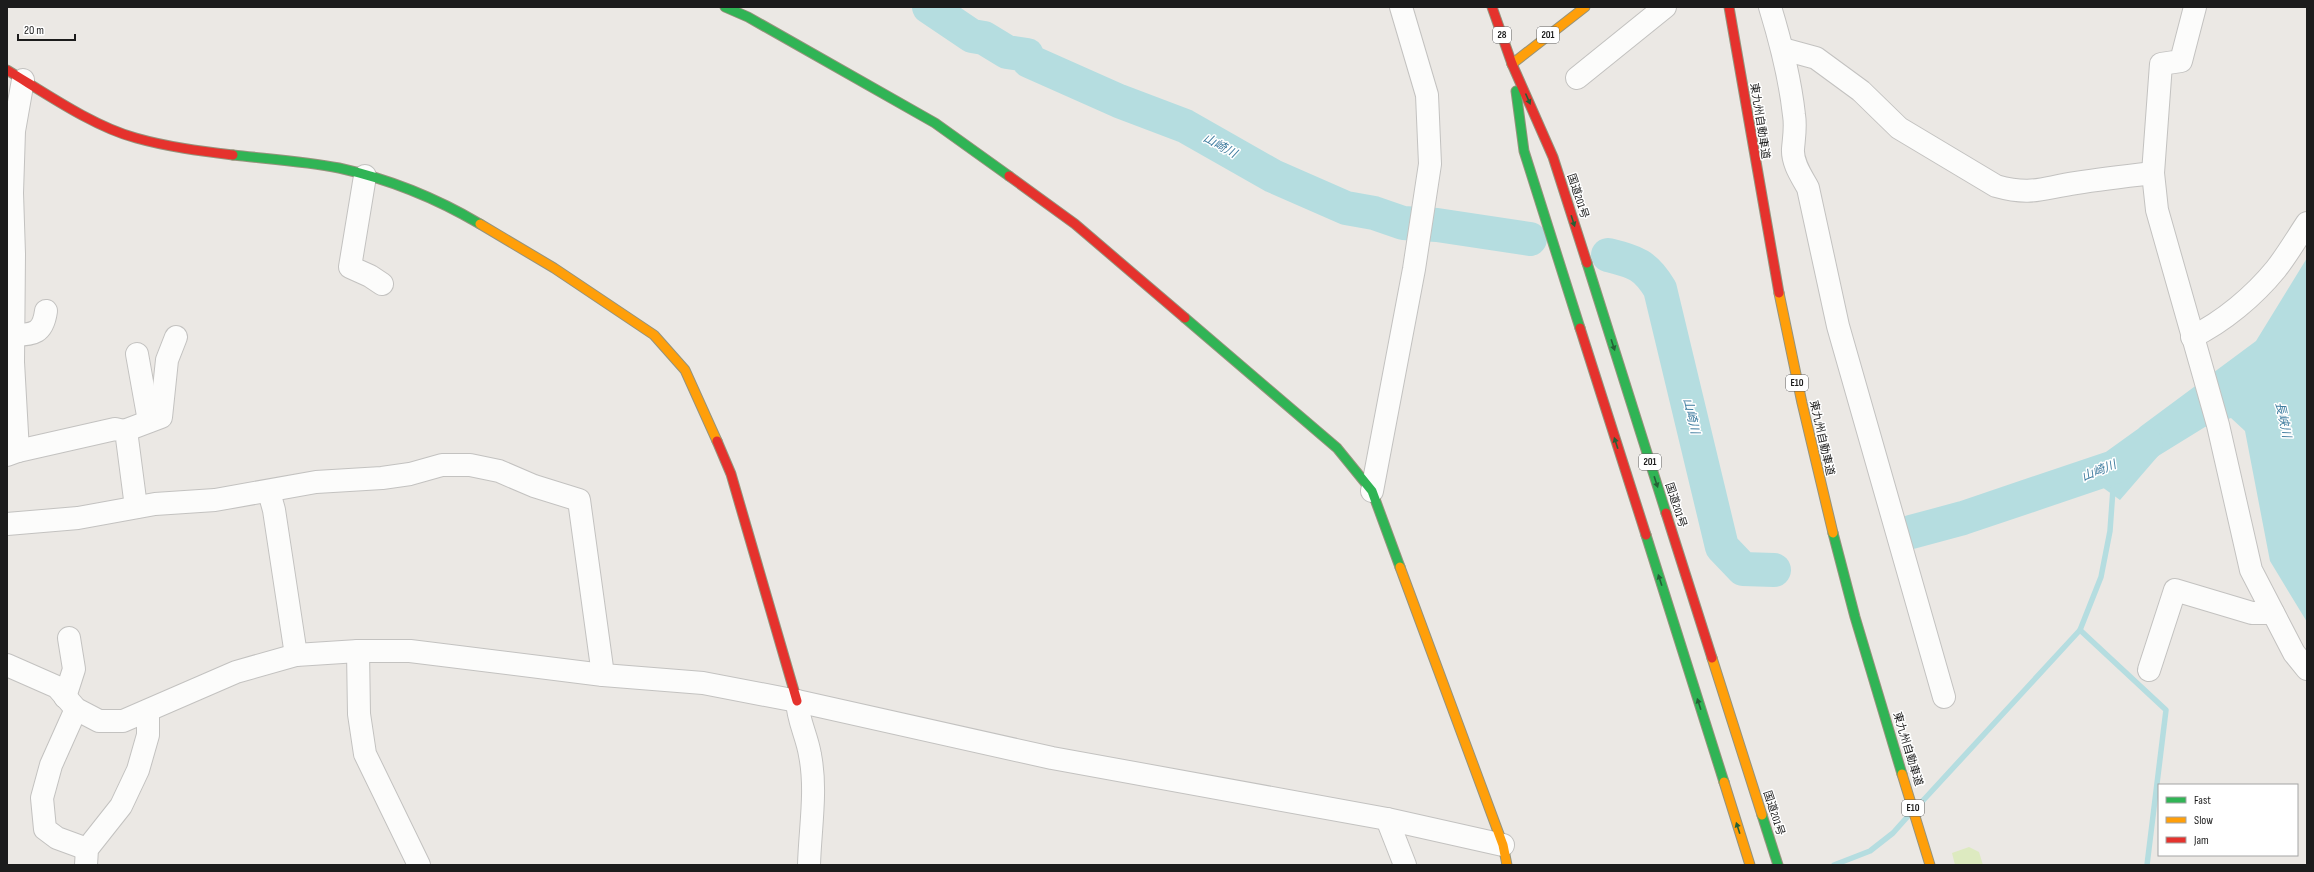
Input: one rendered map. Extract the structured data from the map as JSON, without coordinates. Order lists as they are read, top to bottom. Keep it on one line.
{"streets":{"main road":["28","201","東九州自動車道","国道201号","E10"]},"crossings":[["28","201"],["28","国道201号"],["201","国道201号"]],"water":["山崎川","長峡川"],"legend":["Fast","Slow","Jam"],"scale_bar":"20 m"}
